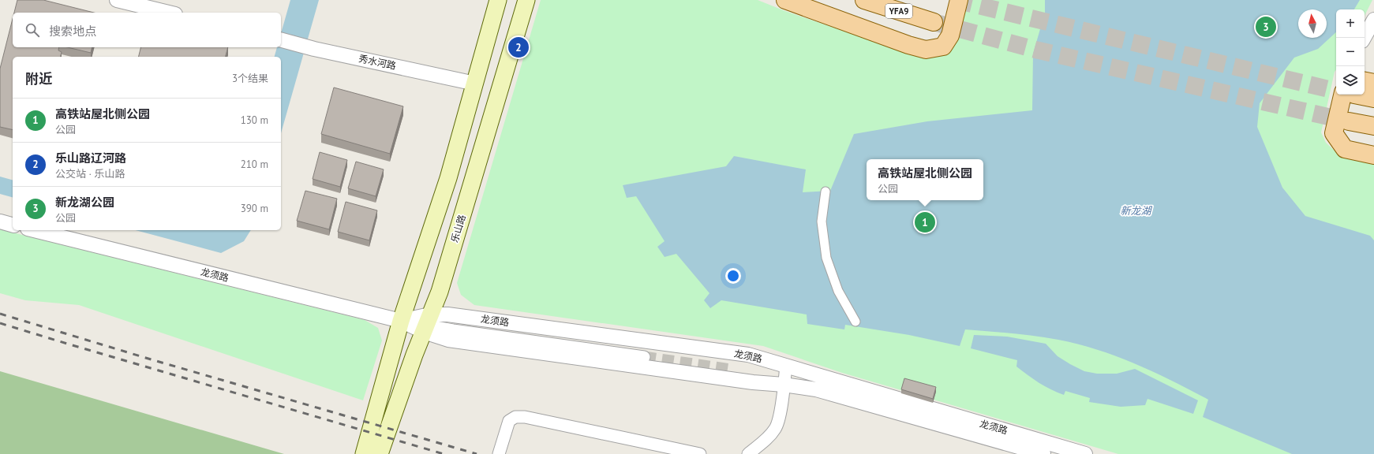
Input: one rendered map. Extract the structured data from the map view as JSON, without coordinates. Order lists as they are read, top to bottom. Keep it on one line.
{"streets":{"main road":["YFA9","乐山路"],"street":["秀水河路","龙须路"]},"crossings":[["乐山路","龙须路"]],"water":["新龙湖"],"north":"top","page":{"map_buttons":["+","−"],"search":"搜索地点","pins":["3","2","1"],"heading":["附近","3个结果"],"list":[{"mark":"1","name":"高铁站屋北侧公园","note":"公园","value":"130 m"},{"mark":"2","name":"乐山路辽河路","note":"公交站 · 乐山路","value":"210 m"},{"mark":"3","name":"新龙湖公园","note":"公园","value":"390 m"}],"popup":["高铁站屋北侧公园","公园"]}}
